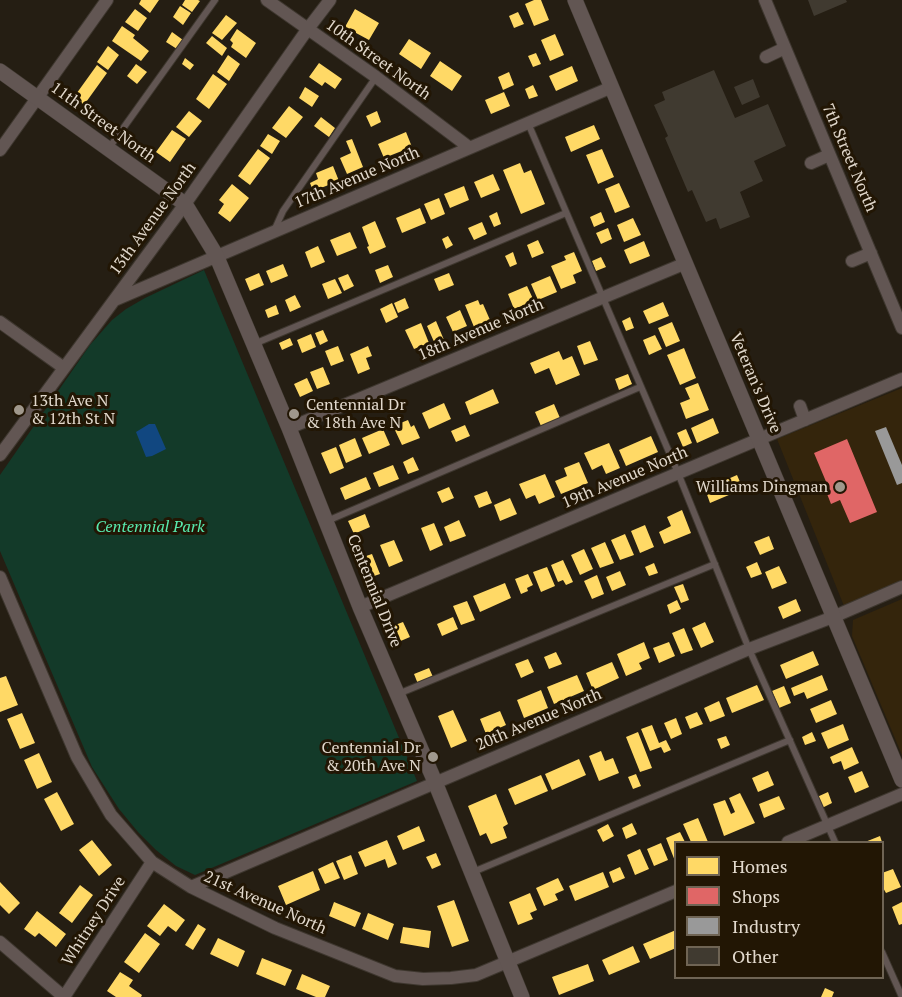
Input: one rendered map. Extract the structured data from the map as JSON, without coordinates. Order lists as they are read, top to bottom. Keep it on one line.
{"streets":{"street":["10th Street North","11th Street North","7th Street North","17th Avenue North","13th Avenue North","18th Avenue North","Veteran's Drive","19th Avenue North","Centennial Drive","20th Avenue North","21st Avenue North","Whitney Drive"]},"crossings":[["10th Street North","17th Avenue North"],["10th Street North","13th Avenue North"],["11th Street North","13th Avenue North"],["11th Street North","Centennial Drive"],["17th Avenue North","13th Avenue North"],["17th Avenue North","Veteran's Drive"],["17th Avenue North","Centennial Drive"],["13th Avenue North","Centennial Drive"],["18th Avenue North","Veteran's Drive"],["18th Avenue North","Centennial Drive"],["Veteran's Drive","19th Avenue North"],["Veteran's Drive","20th Avenue North"],["19th Avenue North","Centennial Drive"],["Centennial Drive","20th Avenue North"],["Centennial Drive","21st Avenue North"],["20th Avenue North","21st Avenue North"],["21st Avenue North","Whitney Drive"]],"parks":["Centennial Park"],"places":["13th Ave N & 12th St N","Centennial Dr & 18th Ave N","Williams Dingman","Centennial Dr & 20th Ave N"],"legend":["Homes","Shops","Industry","Other"]}
